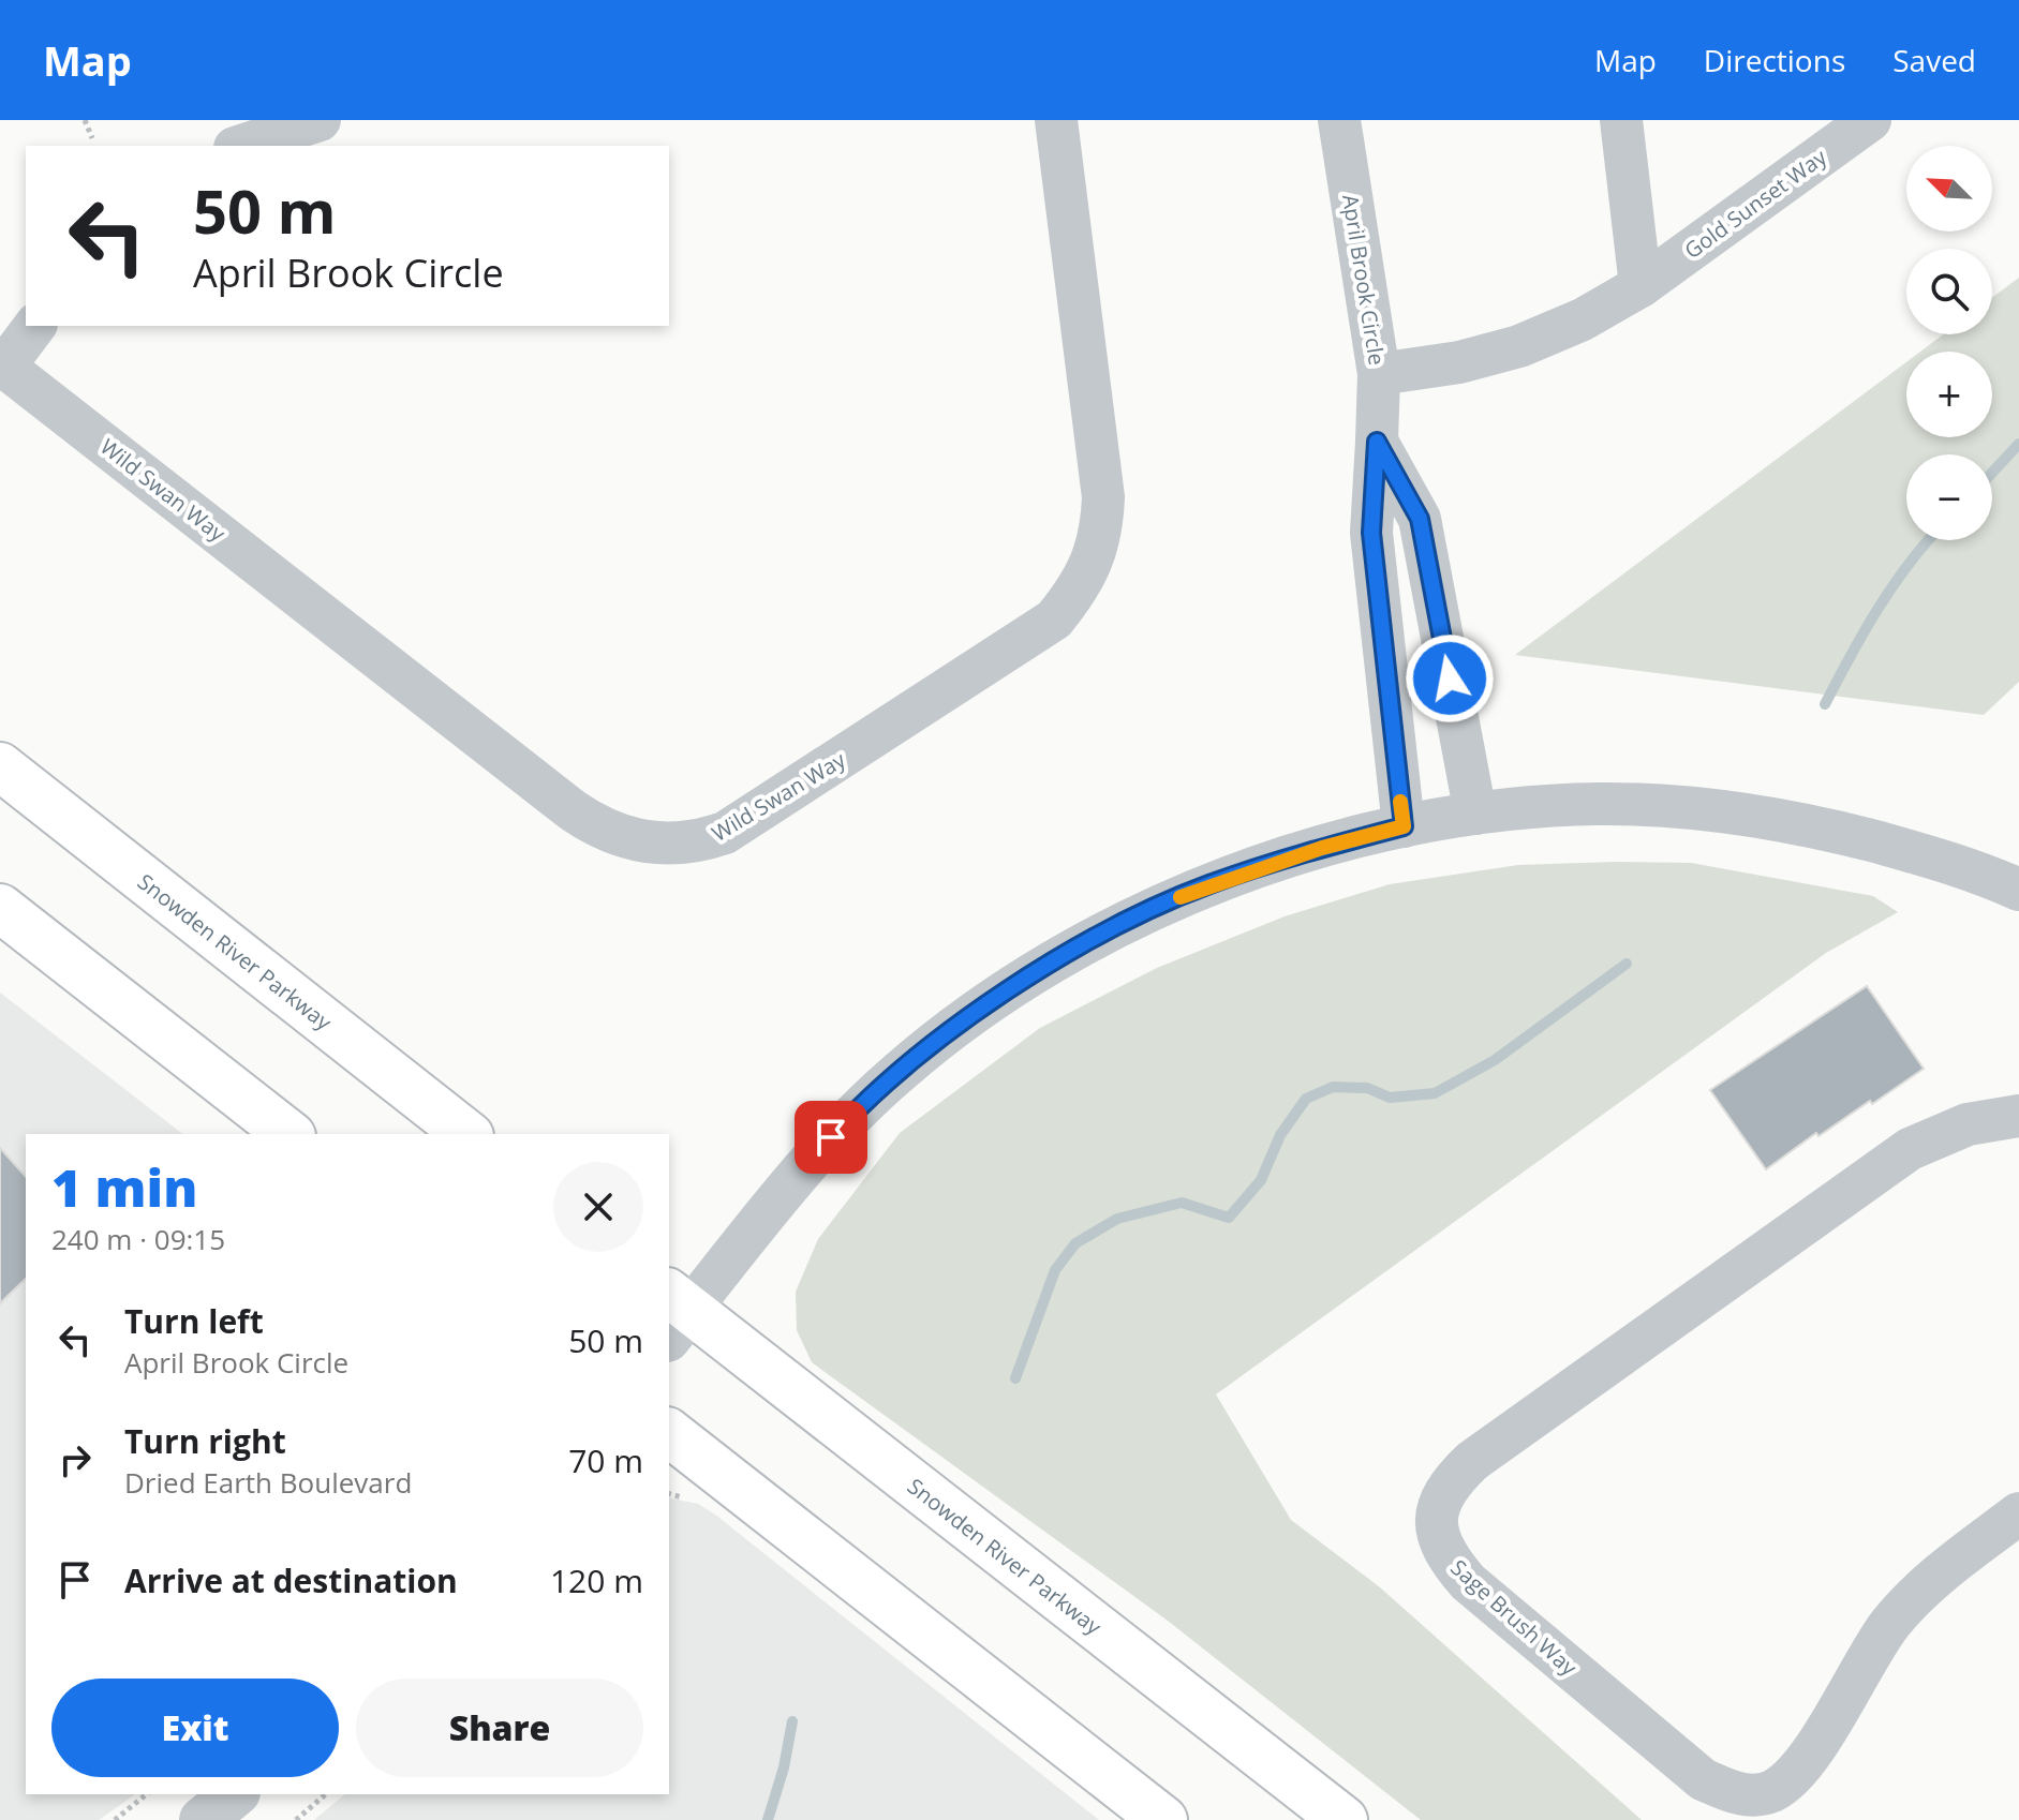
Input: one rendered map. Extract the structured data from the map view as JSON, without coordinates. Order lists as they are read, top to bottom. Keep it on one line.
{"streets":{"main road":["Snowden River Parkway"],"street":["Gold Sunset Way","April Brook Circle","Wild Swan Way","Sage Brush Way"]},"crossings":[["Gold Sunset Way","April Brook Circle"]],"north":"top left","page":{"header":"Map","nav":["Map","Directions","Saved"],"map_buttons":["+","−"],"turn":["50 m","April Brook Circle"],"heading":["1 min","240 m · 09:15"],"list":[{"name":"Turn left","note":"April Brook Circle","value":"50 m"},{"name":"Turn right","note":"Dried Earth Boulevard","value":"70 m"},{"name":"Arrive at destination","value":"120 m"}],"buttons":["Exit","Share"]}}
